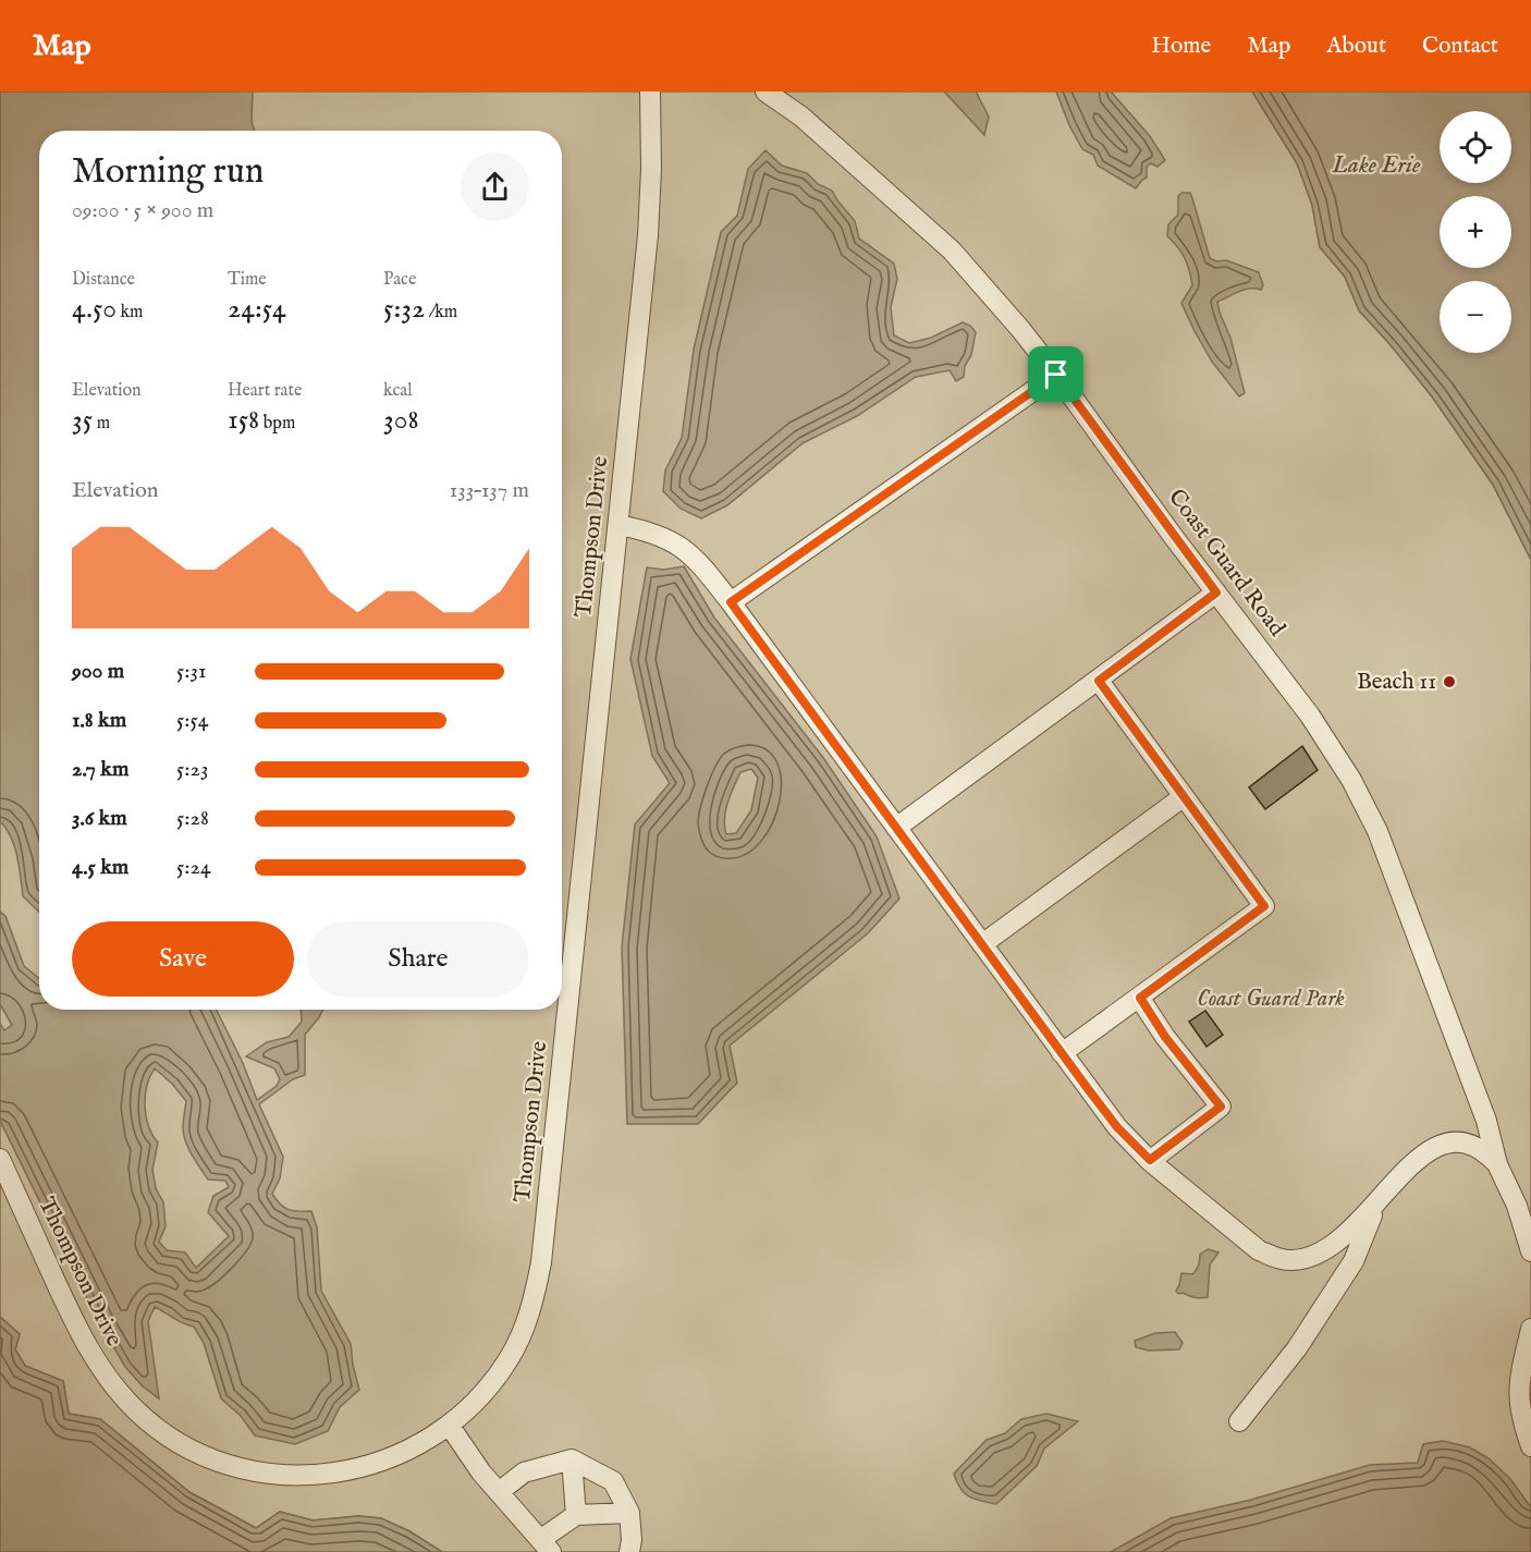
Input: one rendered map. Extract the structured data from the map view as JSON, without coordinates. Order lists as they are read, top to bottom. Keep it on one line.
{"streets":{"street":["Thompson Drive","Coast Guard Road"]},"crossings":[["Thompson Drive","Coast Guard Road"]],"water":["Lake Erie"],"parks":["Coast Guard Park"],"places":["Beach 11"],"page":{"header":"Map","nav":["Home","Map","About","Contact"],"map_buttons":["+","−"],"heading":["Morning run","09:00 · 5 × 900 m"],"stats":[["Distance","4.50 km"],["Time","24:54"],["Pace","5:32 /km"],["Elevation","35 m"],["Heart rate","158 bpm"],["kcal","308"]],"chart":["Elevation","133–137 m"],"list":[{"name":"900 m","note":"5:31"},{"name":"1.8 km","note":"5:54"},{"name":"2.7 km","note":"5:23"},{"name":"3.6 km","note":"5:28"},{"name":"4.5 km","note":"5:24"}],"buttons":["Save","Share"]}}
